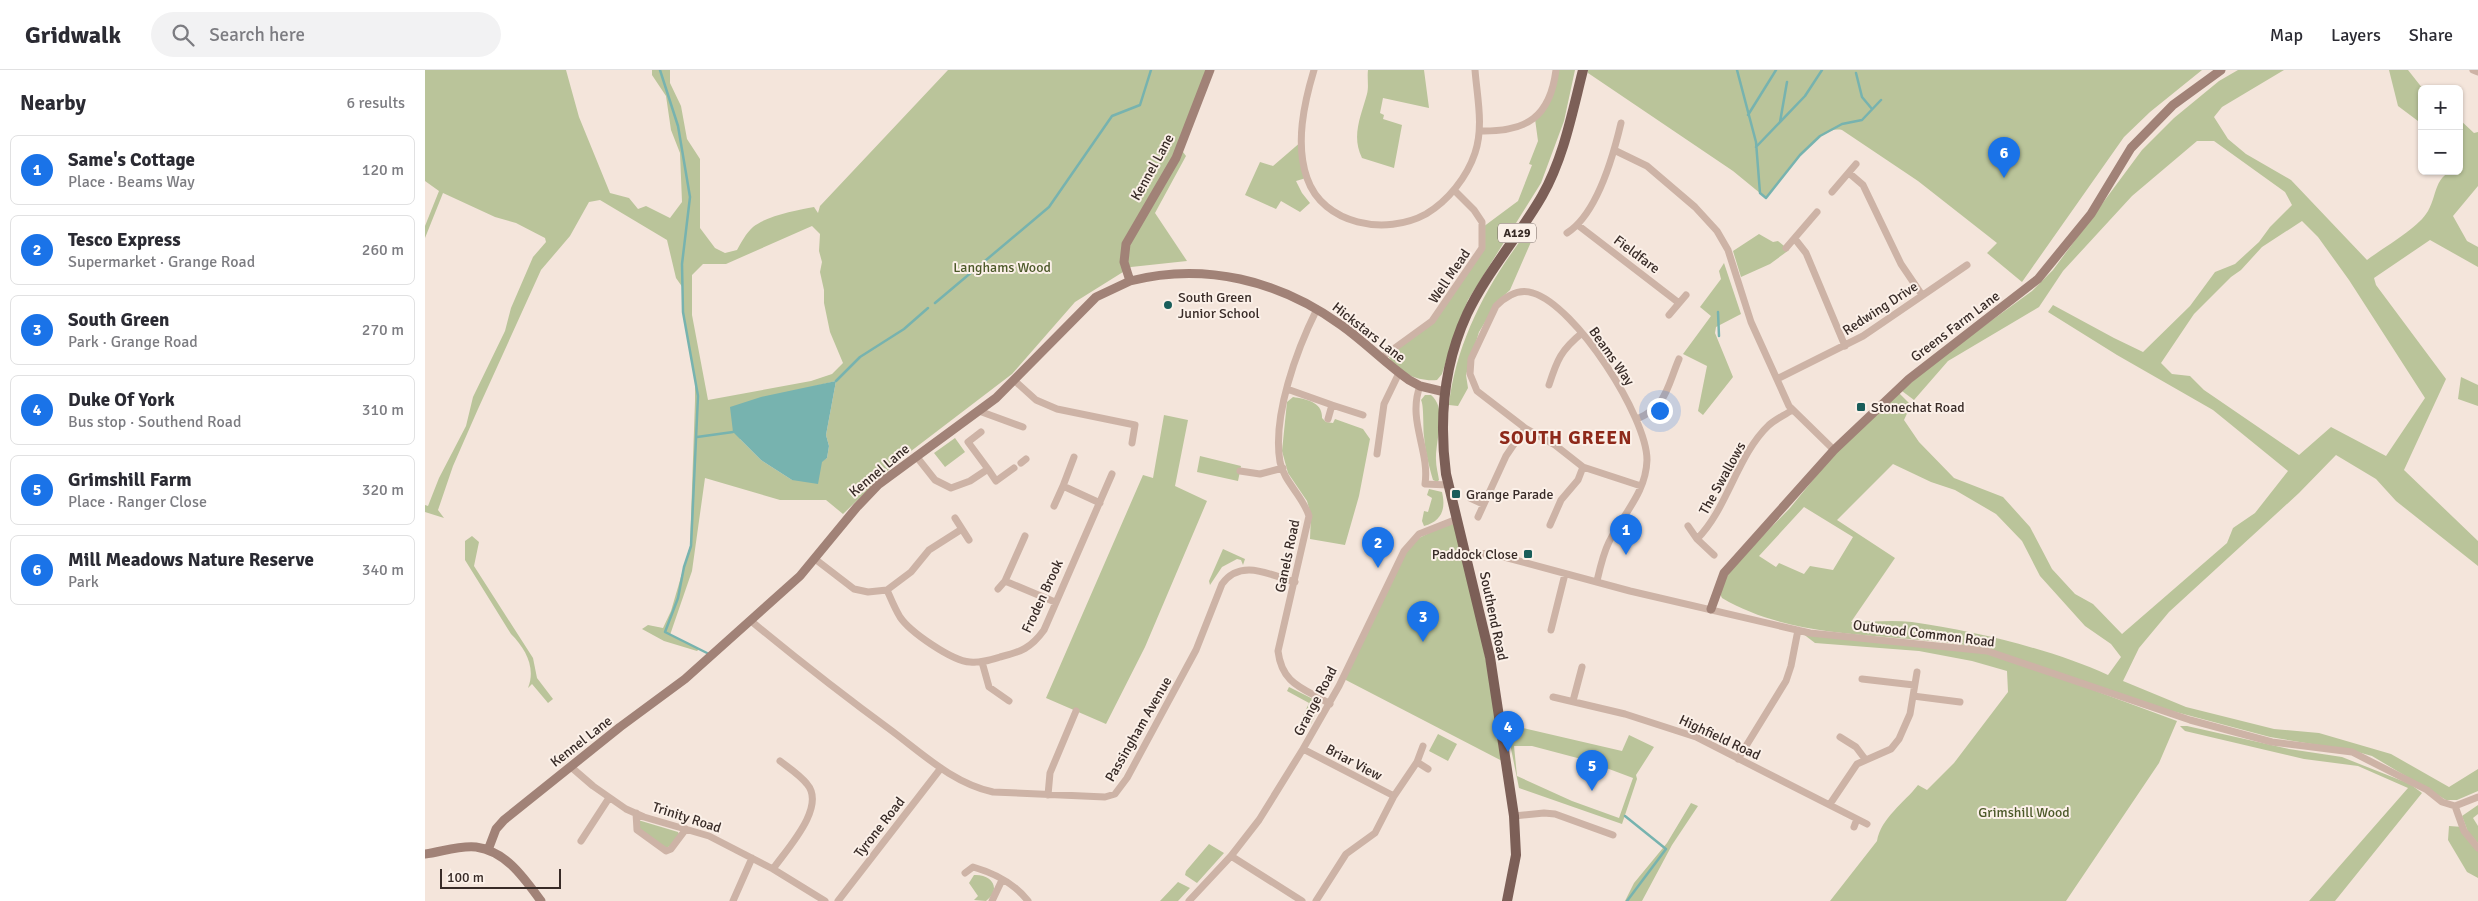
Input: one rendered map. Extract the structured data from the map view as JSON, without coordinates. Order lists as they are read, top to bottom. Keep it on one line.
{"streets":{"main road":["A129","Southend Road"],"street":["Kennel Lane","Fieldfare","Well Mead","Redwing Drive","Greens Farm Lane","Hickstars Lane","Beams Way","The Swallows","Ganels Road","Froden Brook","Outwood Common Road","Grange Road","Passingham Avenue","Highfield Road","Briar View","Trinity Road","Tyrone Road"]},"crossings":[["Kennel Lane","Hickstars Lane"],["Kennel Lane","Passingham Avenue"],["Kennel Lane","Trinity Road"],["Well Mead","Hickstars Lane"],["Greens Farm Lane","Outwood Common Road"],["Hickstars Lane","Ganels Road"],["Hickstars Lane","Southend Road"],["Beams Way","Outwood Common Road"],["Ganels Road","Grange Road"],["Ganels Road","Passingham Avenue"],["Southend Road","Outwood Common Road"],["Southend Road","Grange Road"],["Grange Road","Briar View"],["Passingham Avenue","Tyrone Road"]],"districts":["SOUTH GREEN"],"parks":["Langhams Wood","Grimshill Wood"],"places":{"other":["South Green Junior School"],"transit":["Stonechat Road","Grange Parade","Paddock Close"]},"scale_bar":"100 m","page":{"header":"Gridwalk","search":"Search here","nav":["Map","Layers","Share"],"heading":["Nearby","6 results"],"map_buttons":["+","−"],"list":[{"mark":"1","name":"Same's Cottage","note":"Place · Beams Way","value":"120 m"},{"mark":"2","name":"Tesco Express","note":"Supermarket · Grange Road","value":"260 m"},{"mark":"3","name":"South Green","note":"Park · Grange Road","value":"270 m"},{"mark":"4","name":"Duke Of York","note":"Bus stop · Southend Road","value":"310 m"},{"mark":"5","name":"Grimshill Farm","note":"Place · Ranger Close","value":"320 m"},{"mark":"6","name":"Mill Meadows Nature Reserve","note":"Park","value":"340 m"}],"pins":["6","1","2","3","4","5"],"scale":"100 m"}}
